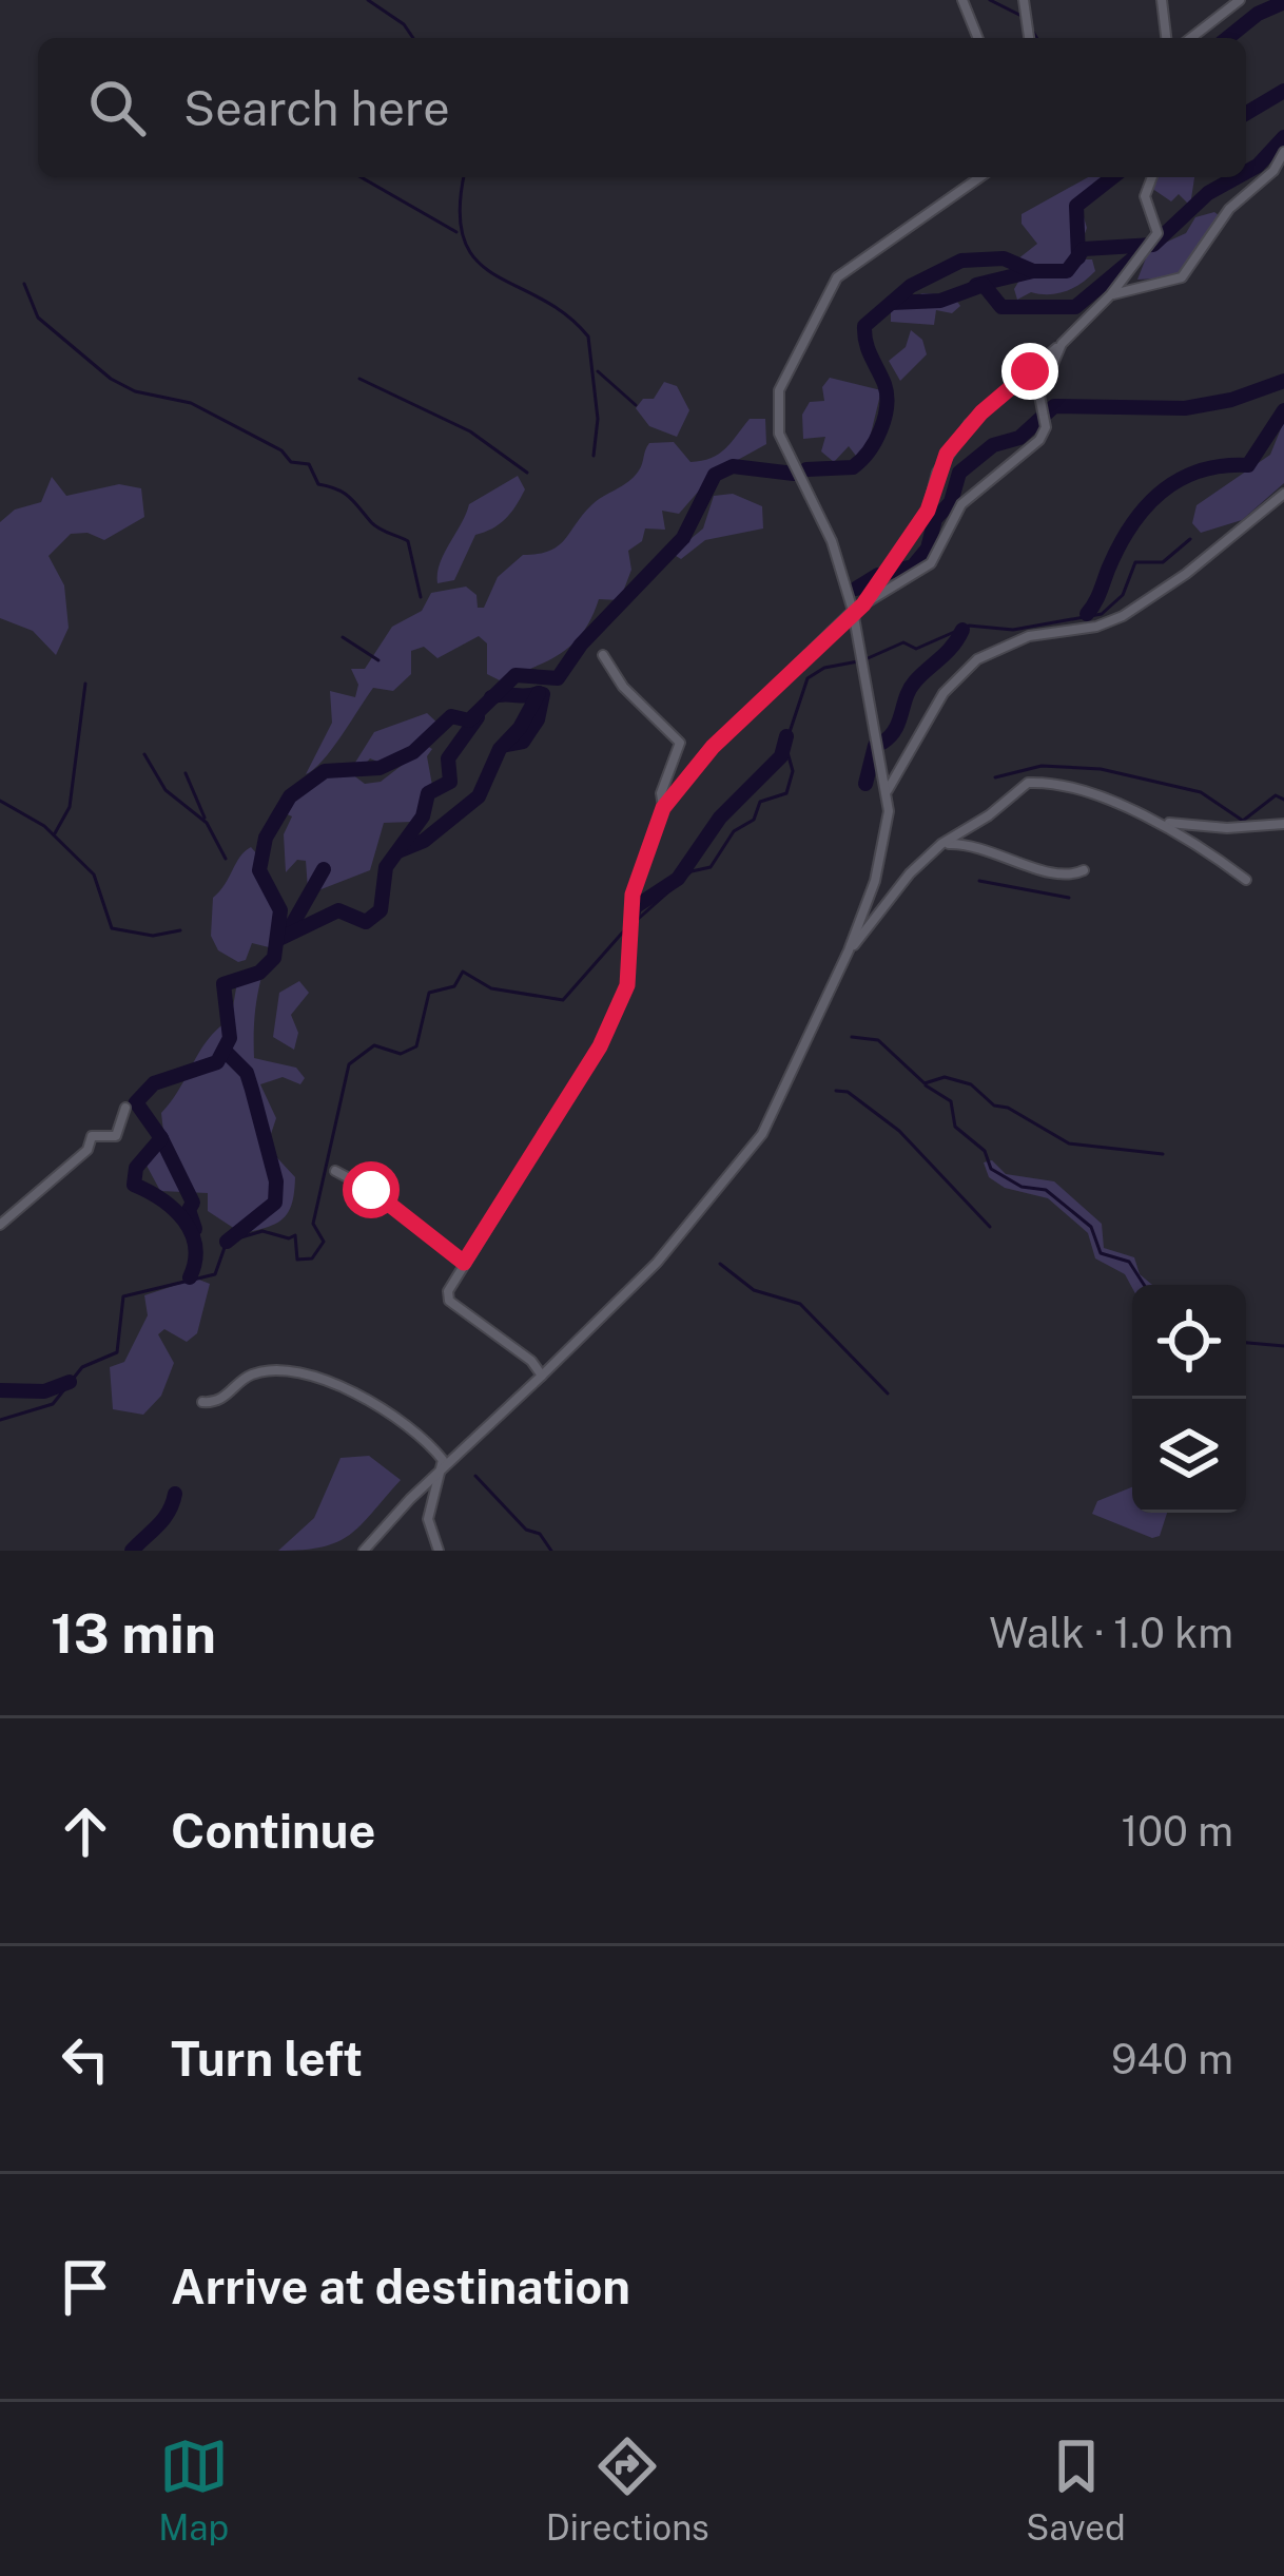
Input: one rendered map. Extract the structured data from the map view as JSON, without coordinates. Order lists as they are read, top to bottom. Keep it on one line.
{"page":{"search":"Search here","heading":["13 min","Walk · 1.0 km"],"list":[["Continue","100 m"],["Turn left","940 m"],"Arrive at destination"],"nav":["Map","Directions","Saved"]}}
